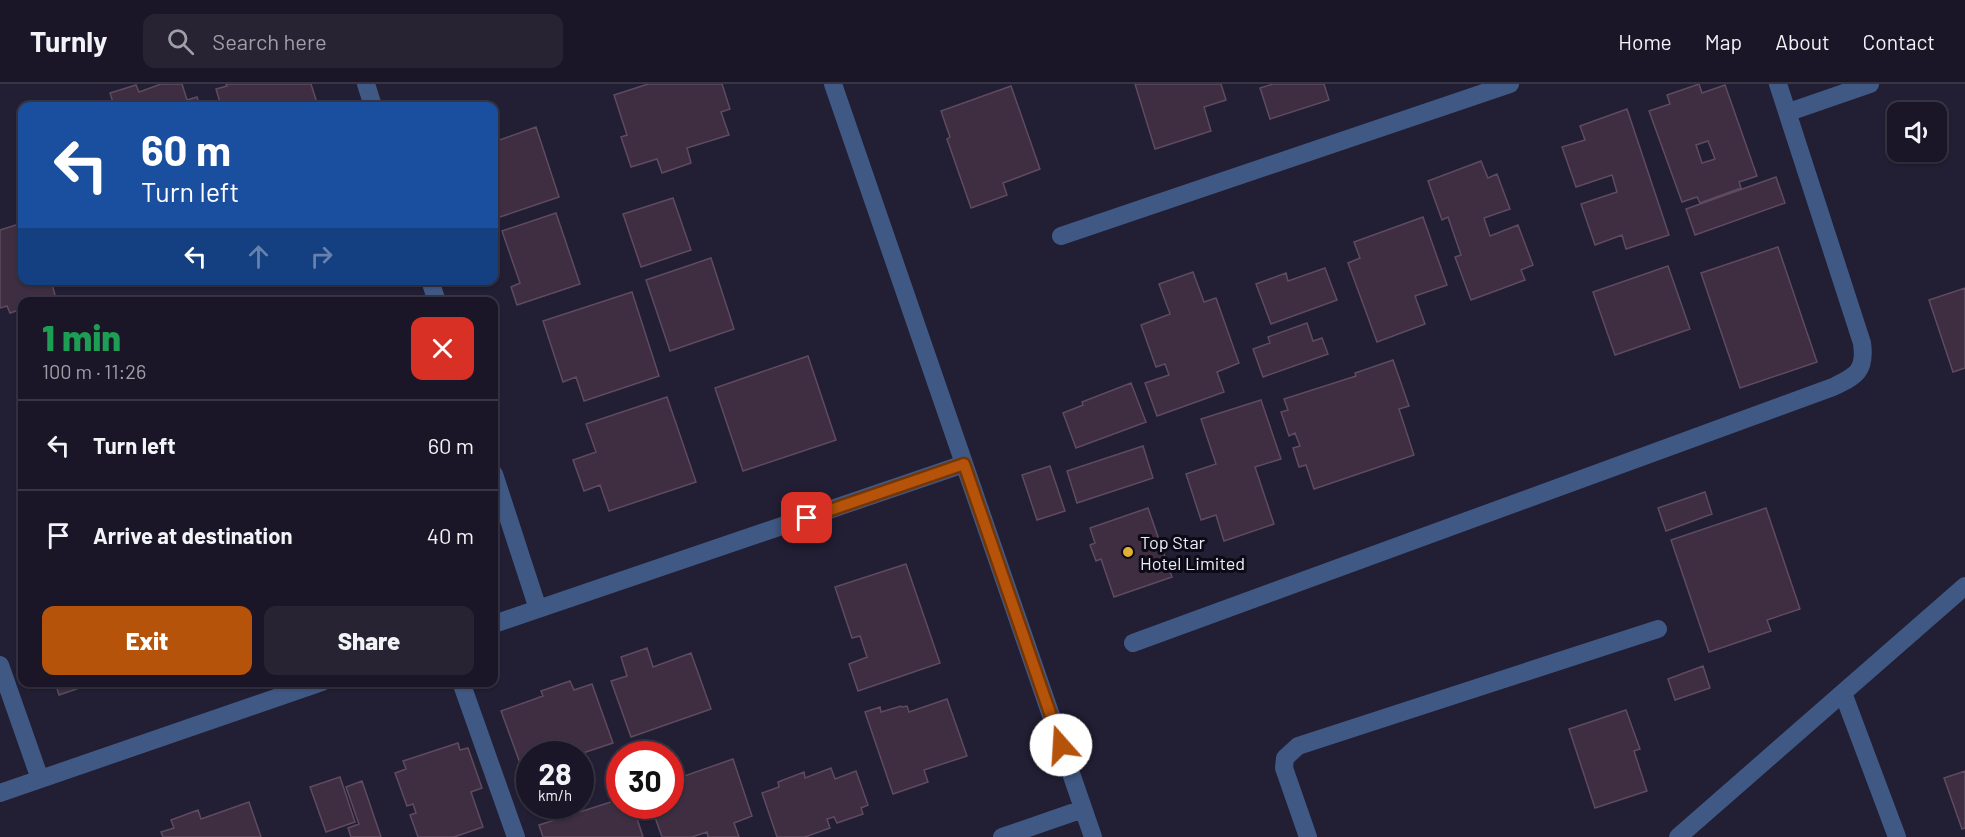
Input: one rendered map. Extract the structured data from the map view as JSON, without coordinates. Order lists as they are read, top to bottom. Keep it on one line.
{"places":["Top Star Hotel Limited"],"page":{"header":"Turnly","search":"Search here","nav":["Home","Map","About","Contact"],"turn":["60 m","Turn left"],"heading":["1 min","100 m · 11:26"],"list":[{"name":"Turn left","value":"60 m"},{"name":"Arrive at destination","value":"40 m"}],"buttons":["Exit","Share"],"speed":"28 km/h","limit":"30"}}
